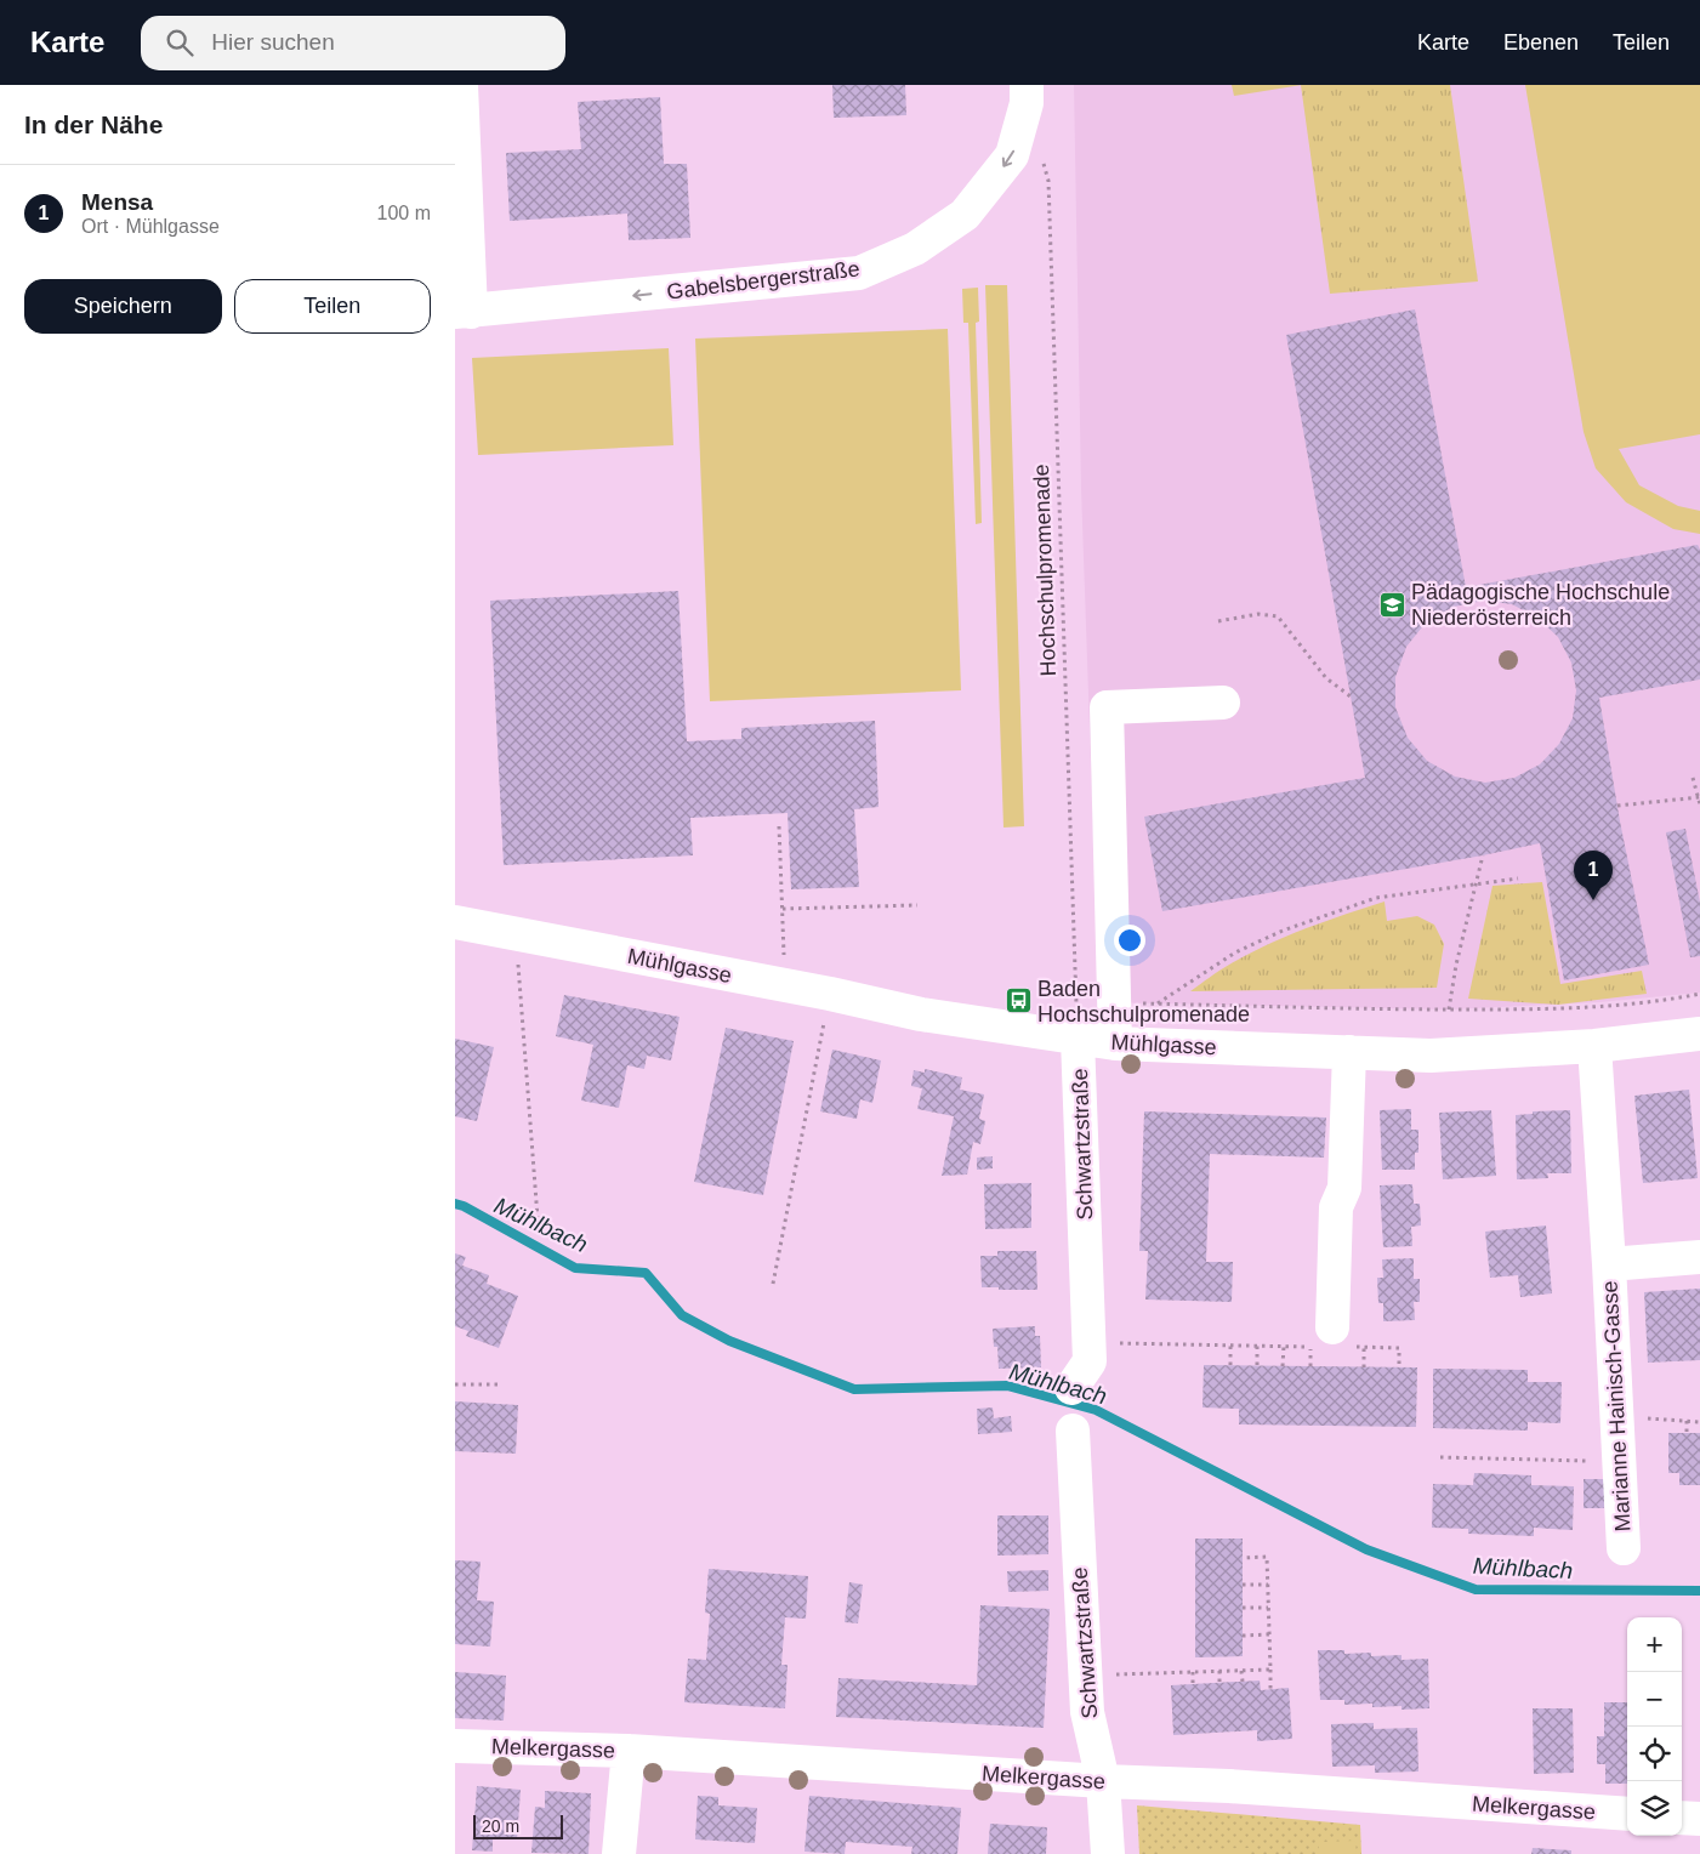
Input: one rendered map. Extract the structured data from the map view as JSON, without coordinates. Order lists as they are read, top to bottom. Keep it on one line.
{"streets":{"street":["Gabelsbergerstraße","Mühlgasse","Schwartzstraße","Marianne Hainisch-Gasse","Melkergasse"],"path":["Hochschulpromenade"]},"crossings":[["Hochschulpromenade","Mühlgasse"],["Hochschulpromenade","Schwartzstraße"],["Mühlgasse","Schwartzstraße"],["Mühlgasse","Marianne Hainisch-Gasse"],["Schwartzstraße","Melkergasse"]],"one_way":["Gabelsbergerstraße"],"water":["Mühlbach"],"places":{"school or university":["Pädagogische Hochschule Niederösterreich"],"bus stop":["Baden Hochschulpromenade"]},"scale_bar":"20 m","page":{"header":"Karte","search":"Hier suchen","nav":["Karte","Ebenen","Teilen"],"heading":"In der Nähe","list":[{"mark":"1","name":"Mensa","note":"Ort · Mühlgasse","value":"100 m"}],"buttons":["Speichern","Teilen"],"pins":"1","map_buttons":["+","−"],"scale":"20 m"}}
